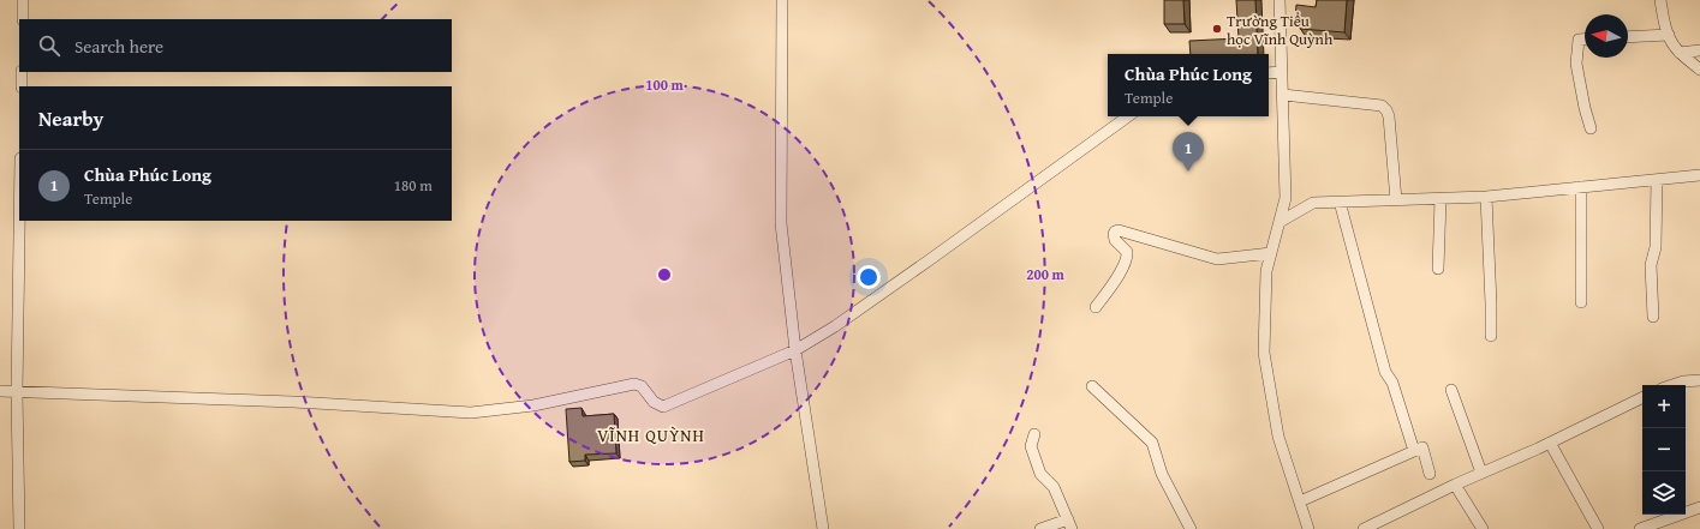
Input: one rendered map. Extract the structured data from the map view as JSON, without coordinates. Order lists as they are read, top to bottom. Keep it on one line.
{"districts":["VĨNH QUỲNH"],"places":["Trường Tiểu học Vĩnh Quỳnh"],"north":"left","page":{"search":"Search here","popup":["Chùa Phúc Long","Temple"],"heading":"Nearby","pins":"1","list":[{"mark":"1","name":"Chùa Phúc Long","note":"Temple","value":"180 m"}],"map_buttons":["+","−"]},"rings":["100 m","200 m"]}
